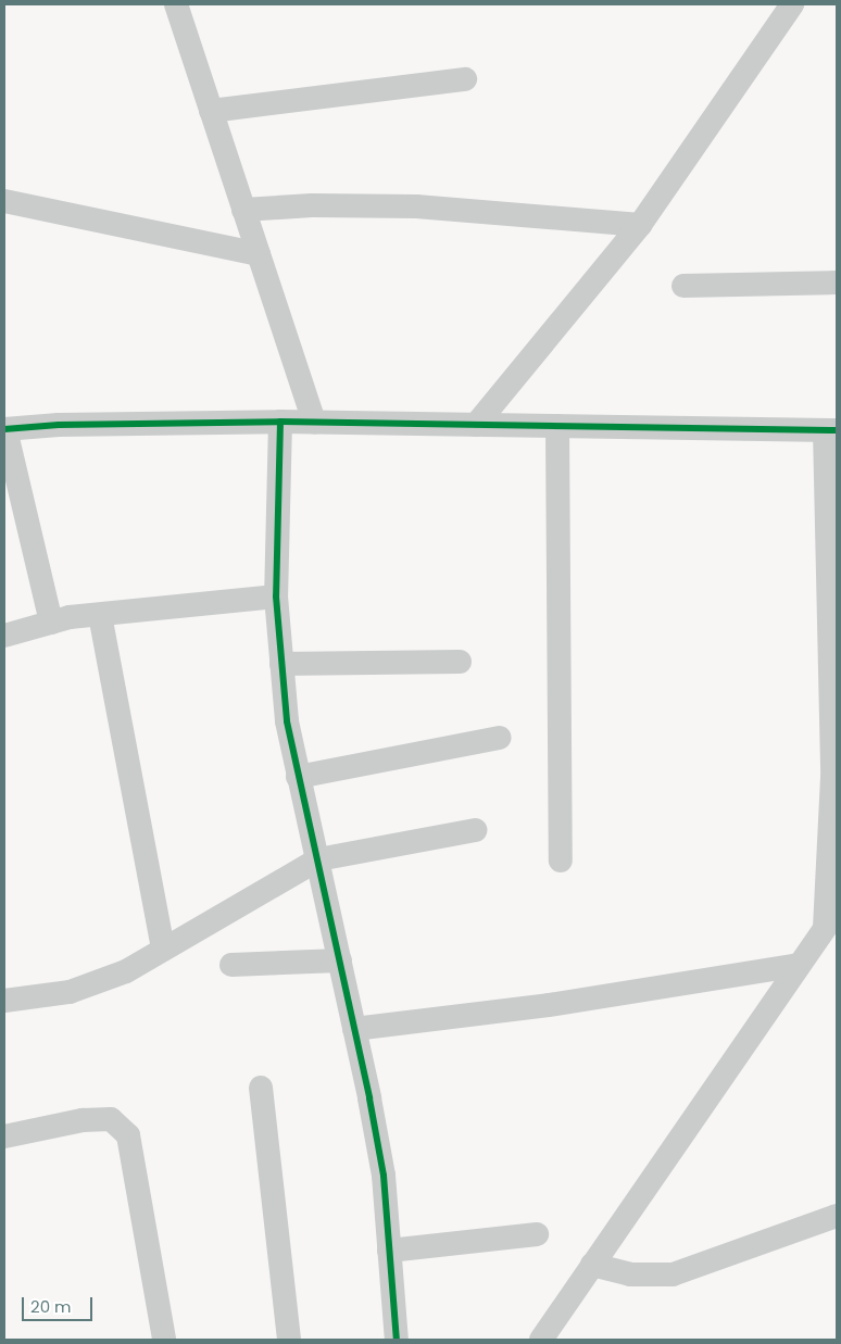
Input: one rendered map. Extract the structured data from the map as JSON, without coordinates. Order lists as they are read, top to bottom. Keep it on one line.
{"scale_bar":"20 m"}
